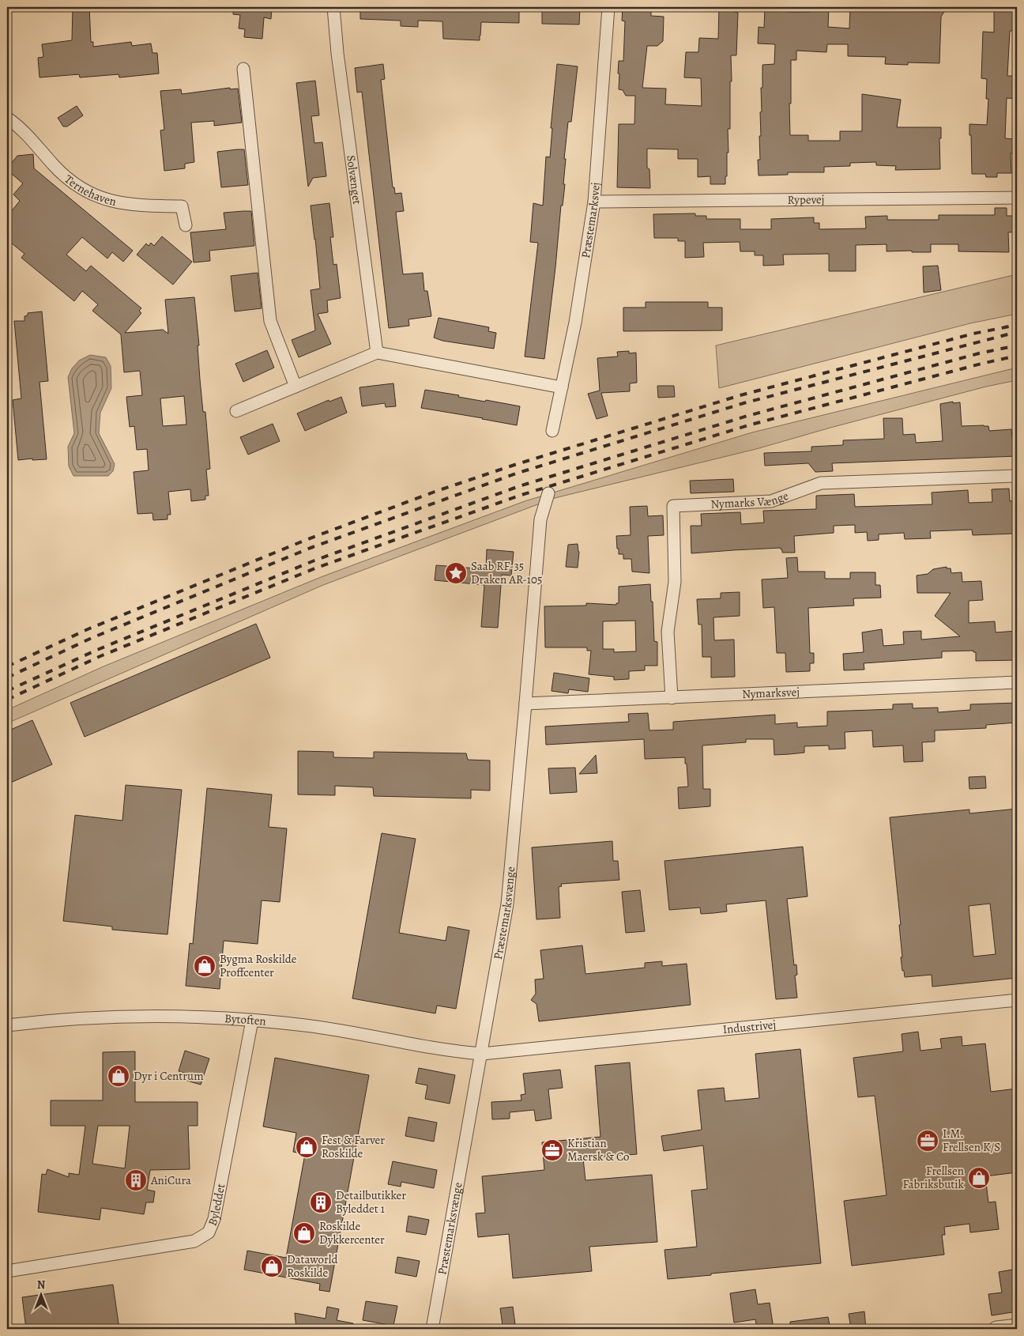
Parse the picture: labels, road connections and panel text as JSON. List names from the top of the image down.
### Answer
{
  "streets": {
    "street": [
      "Solvænget",
      "Ternehaven",
      "Rypevej",
      "Præstemarksvej",
      "Nymarks Vænge",
      "Nymarksvej",
      "Præstemarksvænge",
      "Bytoften",
      "Industrivej",
      "Byleddet"
    ]
  },
  "crossings": [
    ["Rypevej", "Præstemarksvej"],
    ["Nymarks Vænge", "Nymarksvej"],
    ["Nymarksvej", "Præstemarksvænge"],
    ["Præstemarksvænge", "Bytoften"],
    ["Præstemarksvænge", "Industrivej"],
    ["Bytoften", "Industrivej"],
    ["Bytoften", "Byleddet"]
  ],
  "places": {
    "place": ["Saab RF-35 Draken AR-105"],
    "shop": [
      "Bygma Roskilde Proffcenter",
      "Dyr i Centrum",
      "Fest & Farver Roskilde",
      "Frellsen Fabriksbutik",
      "Roskilde Dykkercenter",
      "Dataworld Roskilde"
    ],
    "office": ["I.M. Frellsen K/S", "Kristian Maersk & Co"],
    "building": ["AniCura", "Detailbutikker Byleddet 1"]
  },
  "north": "top"
}
